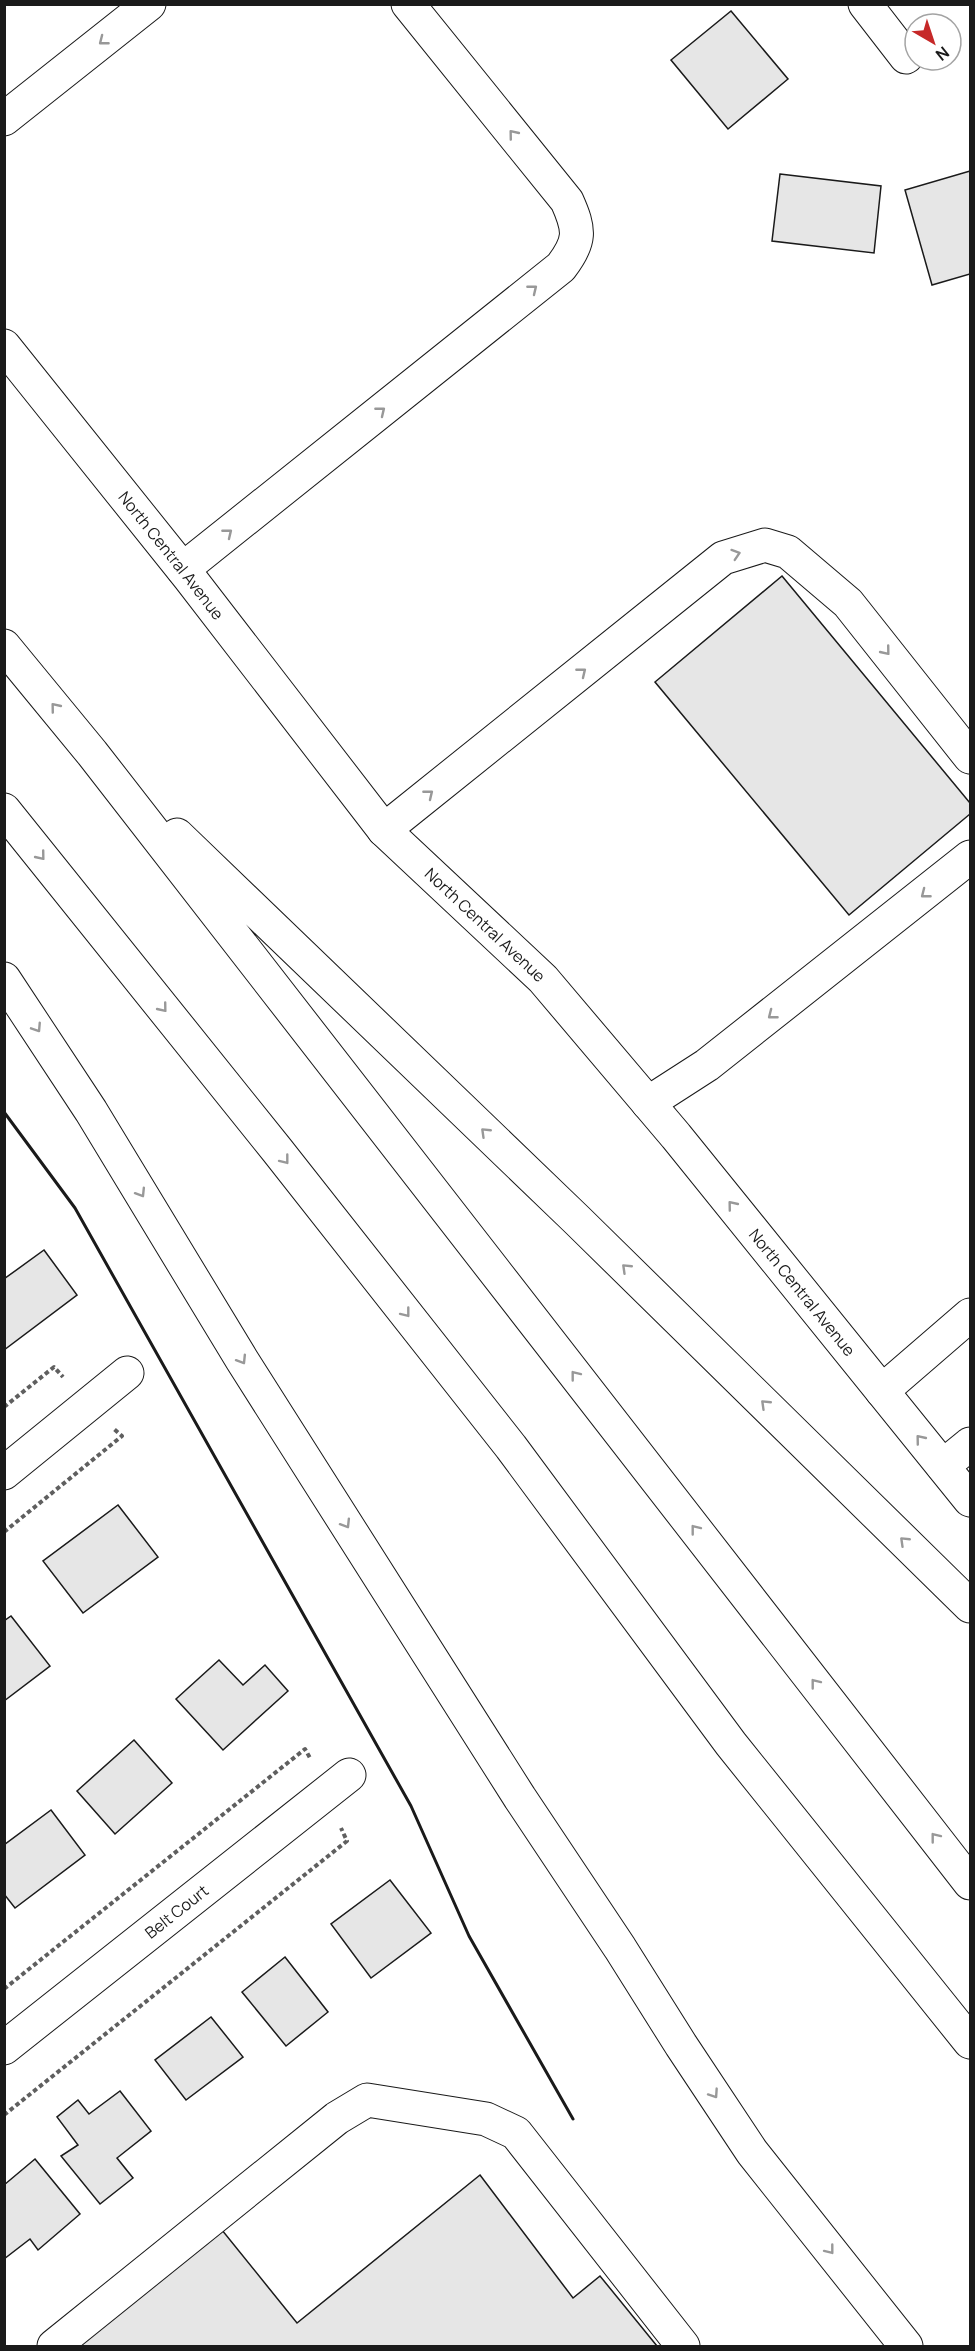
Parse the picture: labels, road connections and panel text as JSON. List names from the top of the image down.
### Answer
{
  "streets": {
    "main road": ["North Central Avenue", "Belt Court"]
  },
  "north": "bottom right"
}
